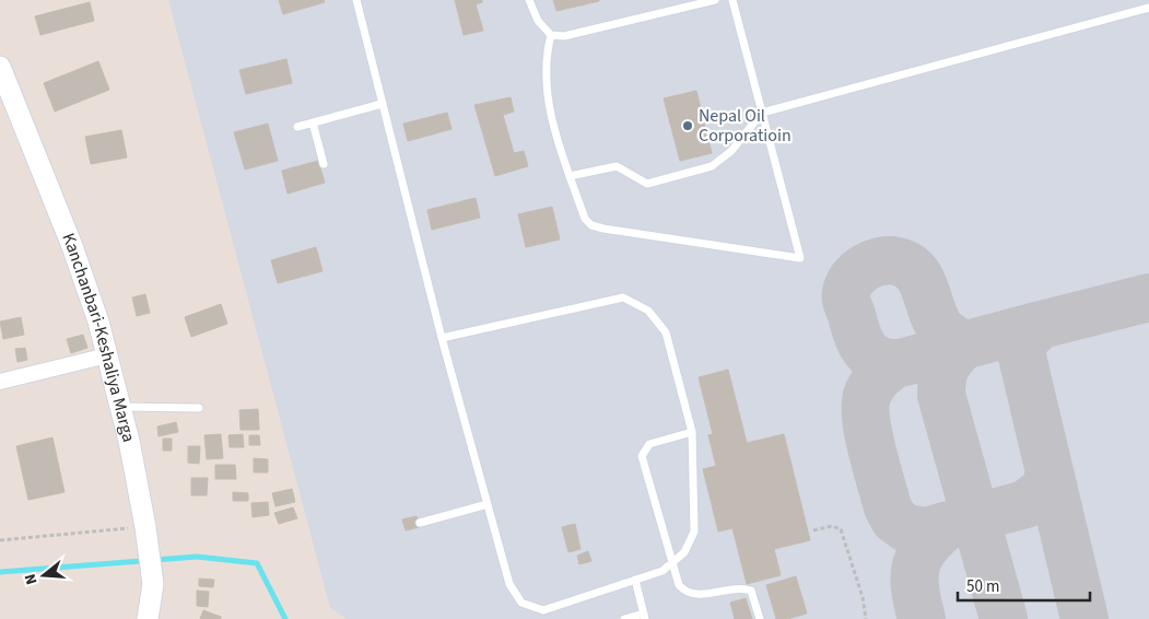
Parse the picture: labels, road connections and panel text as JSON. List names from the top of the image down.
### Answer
{
  "streets": {
    "street": ["Kanchanbari-Keshaliya Marga"]
  },
  "places": ["Nepal Oil Corporatioin"],
  "scale_bar": "50 m",
  "north": "left"
}
